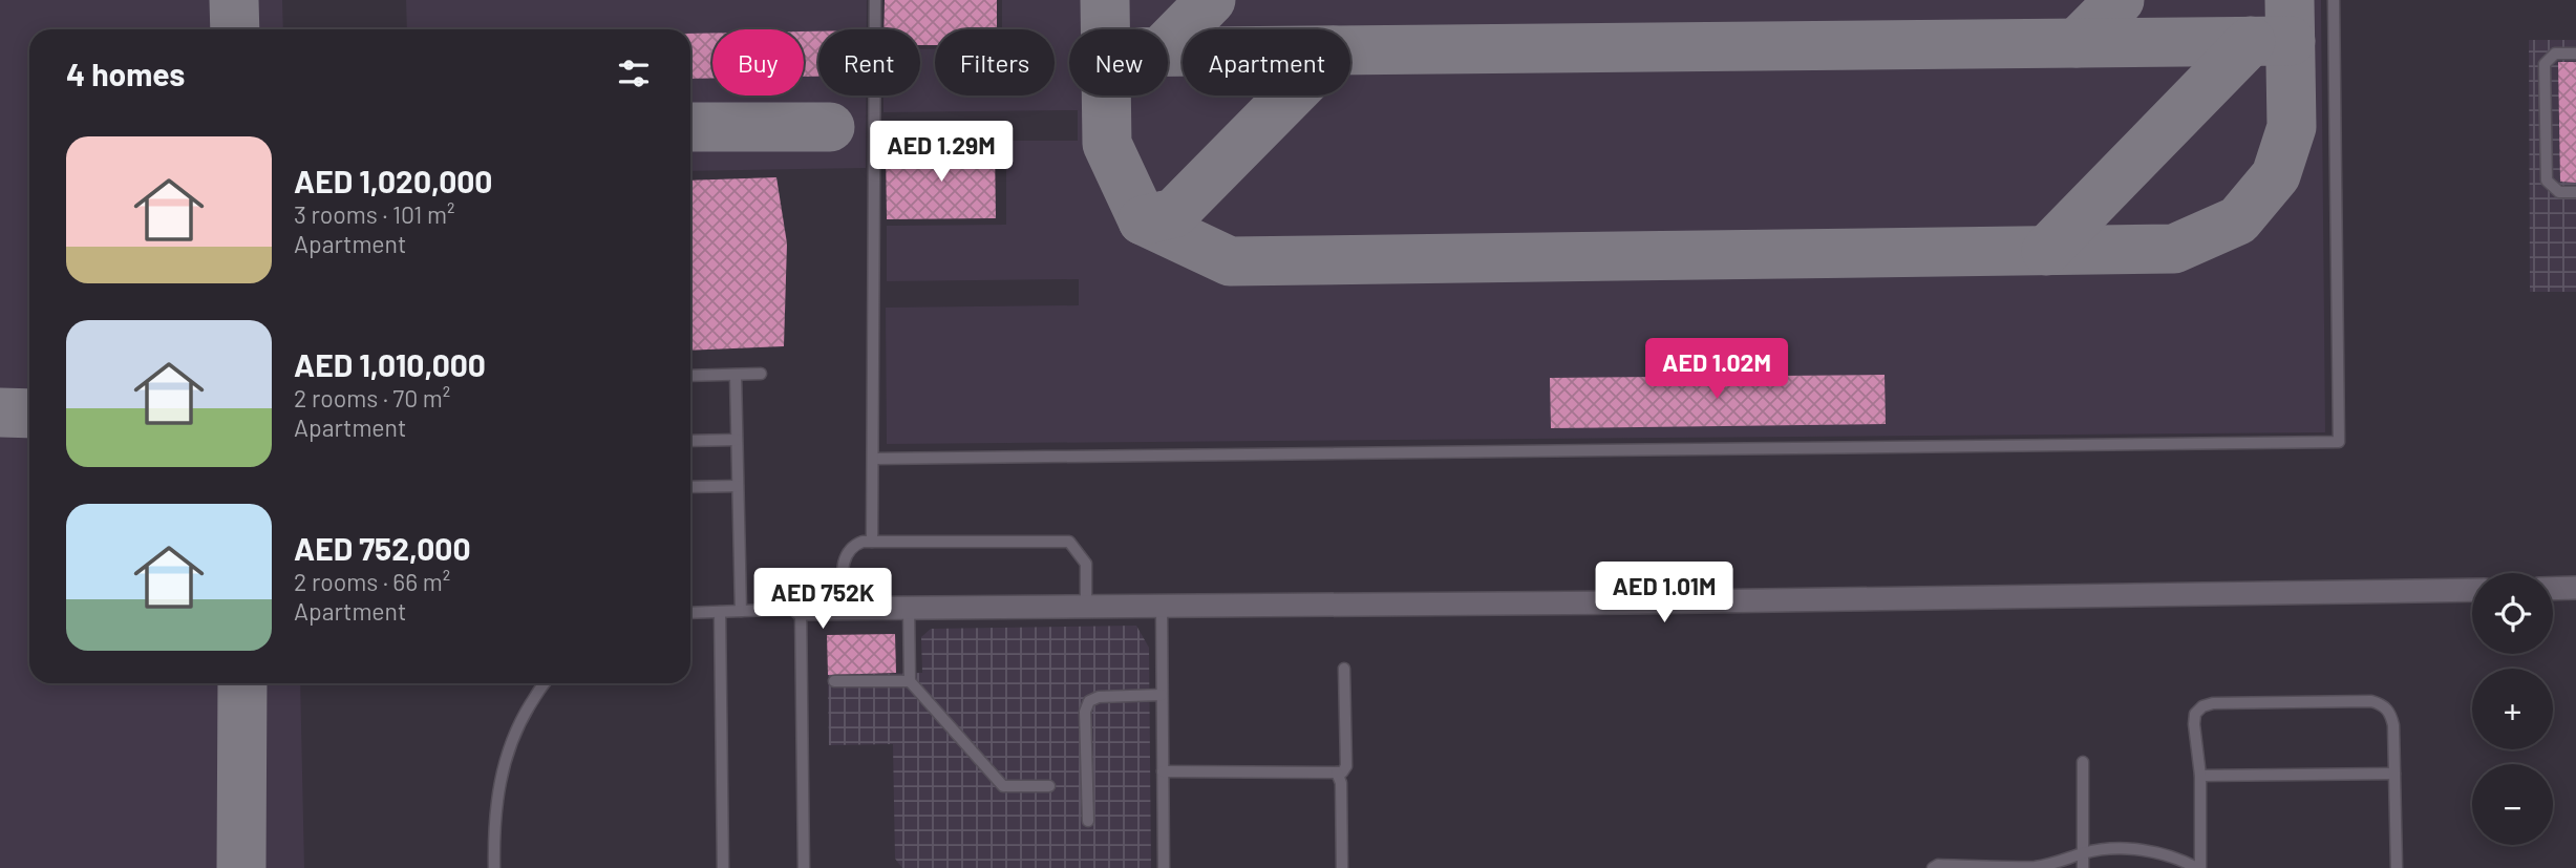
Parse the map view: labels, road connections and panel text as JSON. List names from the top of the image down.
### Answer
{
  "page": {
    "chip": [
      "Buy",
      "Rent",
      "Filters",
      "New",
      "Apartment"
    ],
    "heading": "4 homes",
    "list": [
      {
        "name": "AED 1,020,000",
        "note": "3 rooms · 101 m² · Apartment"
      },
      {
        "name": "AED 1,010,000",
        "note": "2 rooms · 70 m² · Apartment"
      },
      {
        "name": "AED 752,000",
        "note": "2 rooms · 66 m² · Apartment"
      }
    ],
    "price": [
      "AED 1.29M",
      "AED 1.02M",
      "AED 1.01M",
      "AED 752K"
    ],
    "map_buttons": ["+", "−"]
  }
}
